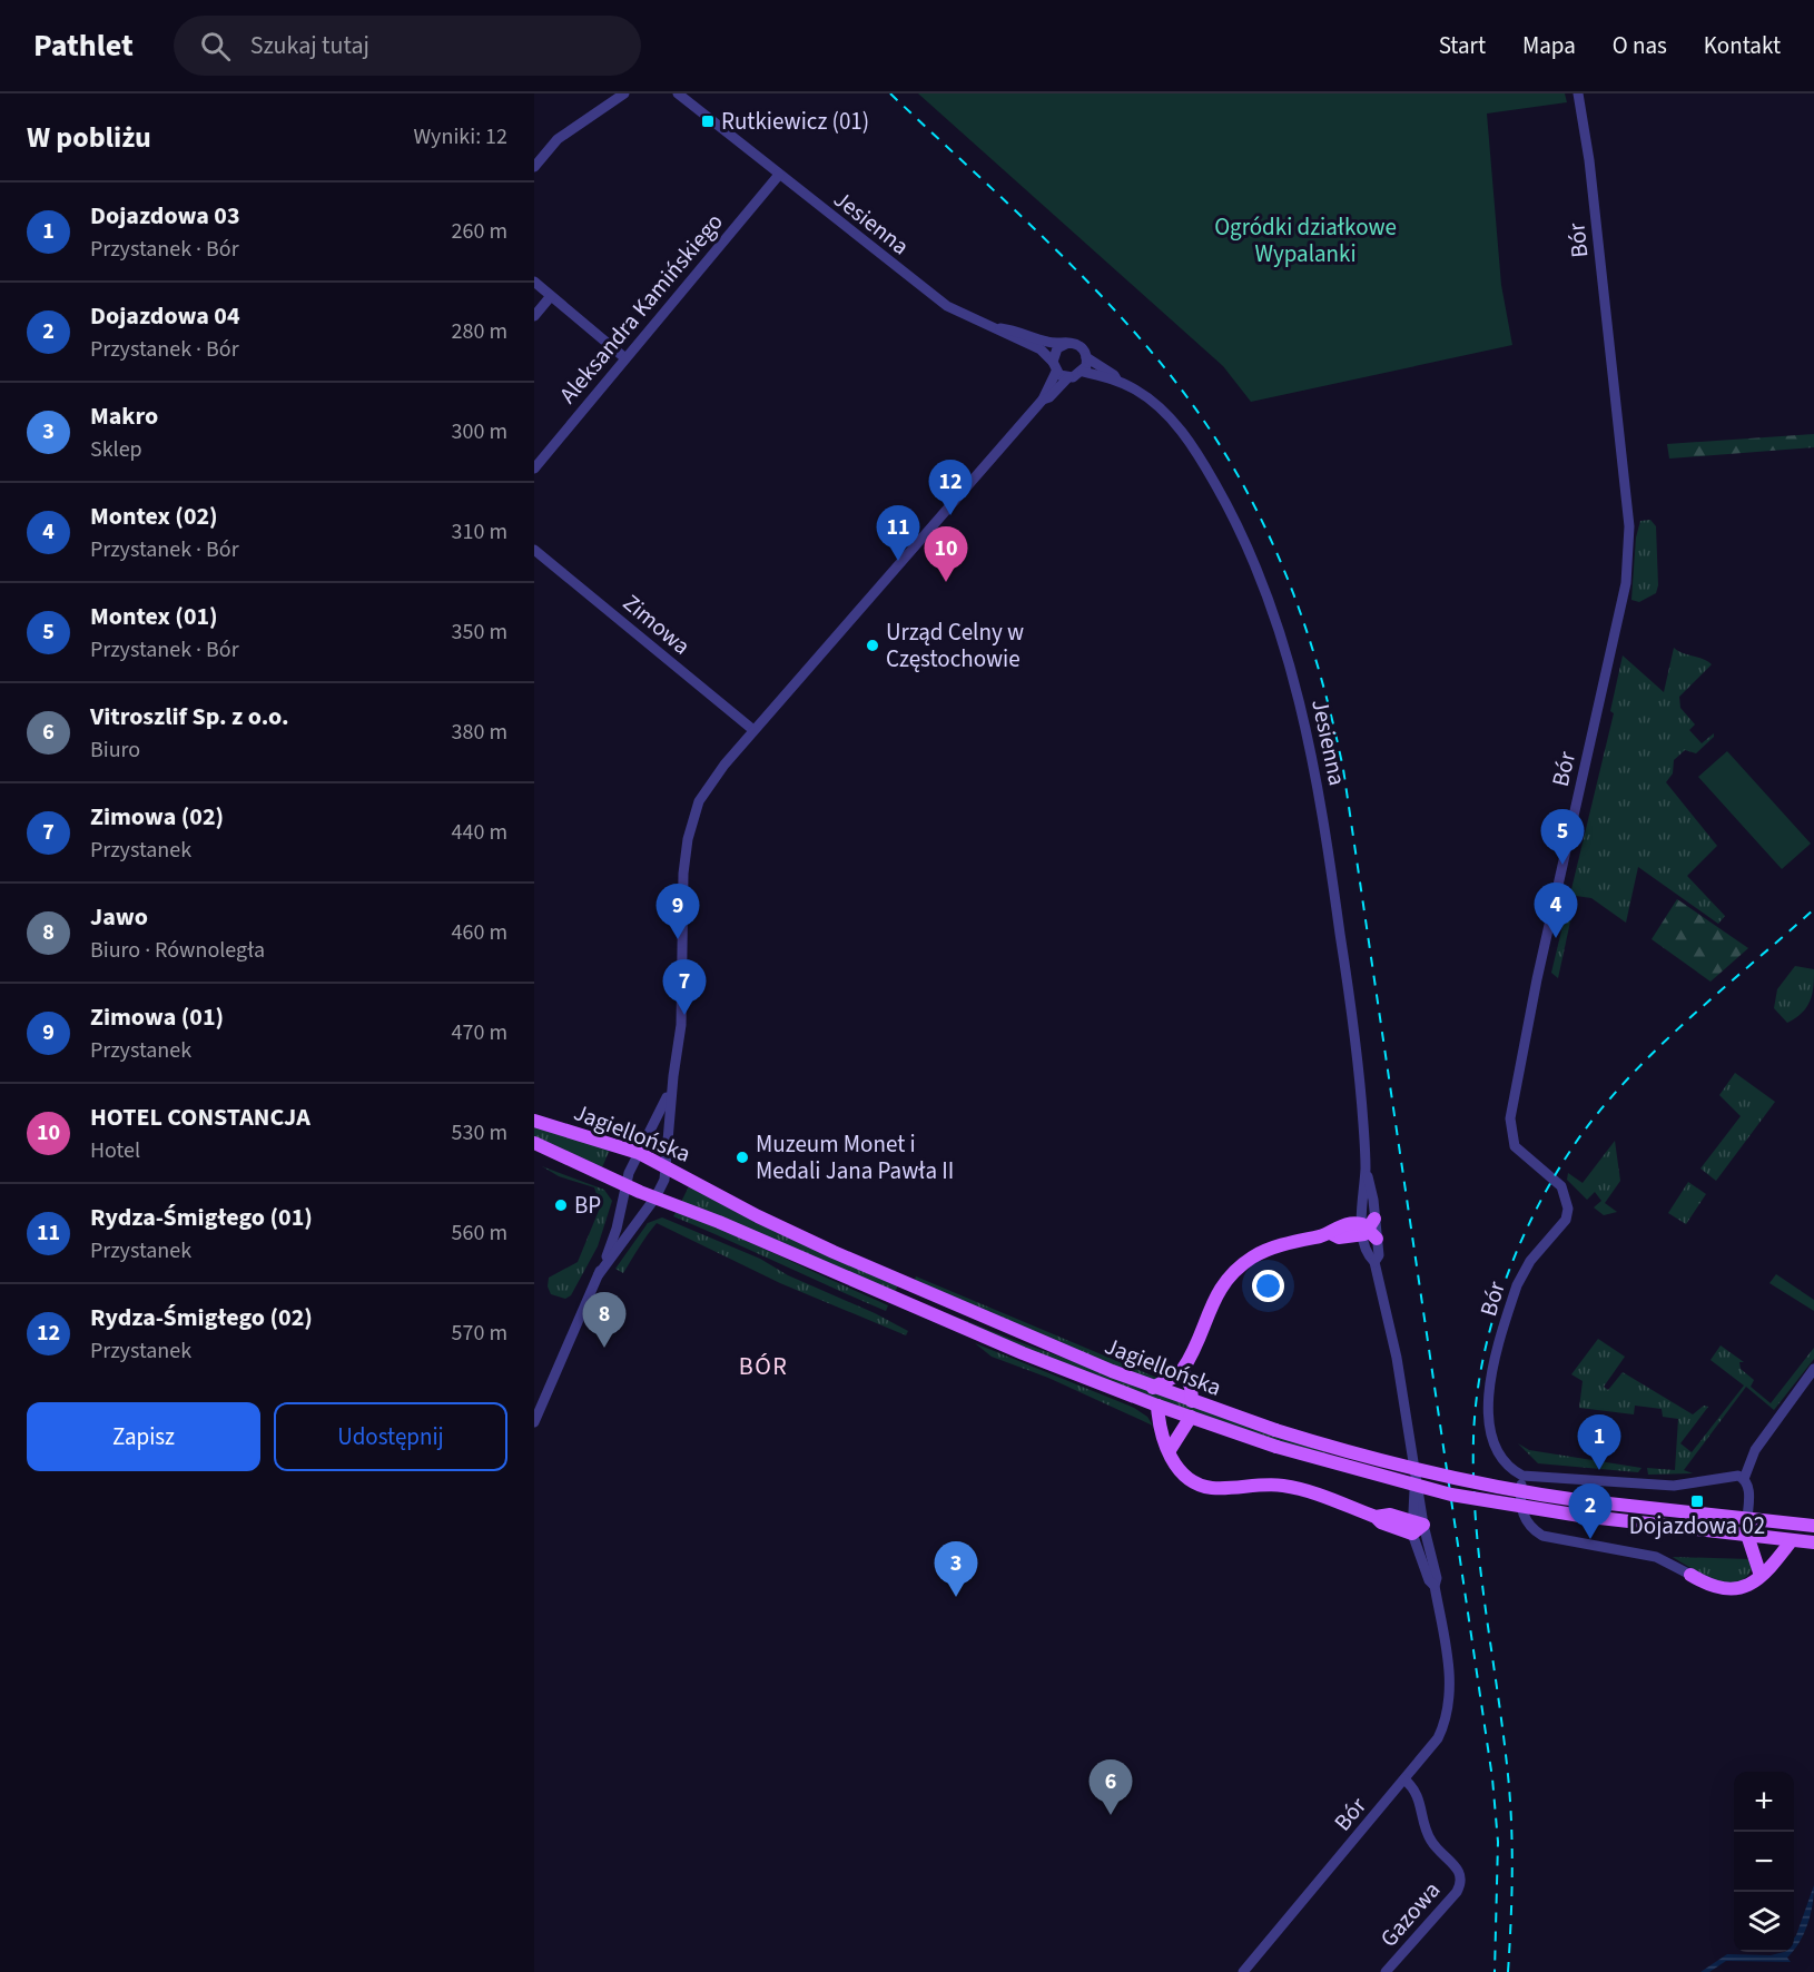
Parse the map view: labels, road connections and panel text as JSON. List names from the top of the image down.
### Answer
{
  "streets": {
    "main road": ["Jagiellońska"],
    "street": [
      "Jesienna",
      "Bór",
      "Aleksandra Kamińskiego",
      "Zimowa",
      "Gazowa"
    ]
  },
  "crossings": [
    ["Jesienna", "Bór"],
    ["Jesienna", "Aleksandra Kamińskiego"],
    ["Bór", "Gazowa"]
  ],
  "districts": ["BÓR"],
  "parks": ["Ogródki działkowe Wypalanki"],
  "places": {
    "transit": ["Rutkiewicz (01)", "Dojazdowa 02"],
    "other": ["Urząd Celny w Częstochowie", "Muzeum Monet i Medali Jana Pawła II", "BP"]
  },
  "page": {
    "header": "Pathlet",
    "search": "Szukaj tutaj",
    "nav": [
      "Start",
      "Mapa",
      "O nas",
      "Kontakt"
    ],
    "heading": ["W pobliżu", "Wyniki: 12"],
    "list": [
      {
        "mark": "1",
        "name": "Dojazdowa 03",
        "note": "Przystanek · Bór",
        "value": "260 m"
      },
      {
        "mark": "2",
        "name": "Dojazdowa 04",
        "note": "Przystanek · Bór",
        "value": "280 m"
      },
      {
        "mark": "3",
        "name": "Makro",
        "note": "Sklep",
        "value": "300 m"
      },
      {
        "mark": "4",
        "name": "Montex (02)",
        "note": "Przystanek · Bór",
        "value": "310 m"
      },
      {
        "mark": "5",
        "name": "Montex (01)",
        "note": "Przystanek · Bór",
        "value": "350 m"
      },
      {
        "mark": "6",
        "name": "Vitroszlif Sp. z o.o.",
        "note": "Biuro",
        "value": "380 m"
      },
      {
        "mark": "7",
        "name": "Zimowa (02)",
        "note": "Przystanek",
        "value": "440 m"
      },
      {
        "mark": "8",
        "name": "Jawo",
        "note": "Biuro · Równoległa",
        "value": "460 m"
      },
      {
        "mark": "9",
        "name": "Zimowa (01)",
        "note": "Przystanek",
        "value": "470 m"
      },
      {
        "mark": "10",
        "name": "HOTEL CONSTANCJA",
        "note": "Hotel",
        "value": "530 m"
      },
      {
        "mark": "11",
        "name": "Rydza-Śmigłego (01)",
        "note": "Przystanek",
        "value": "560 m"
      },
      {
        "mark": "12",
        "name": "Rydza-Śmigłego (02)",
        "note": "Przystanek",
        "value": "570 m"
      }
    ],
    "pins": [
      "12",
      "11",
      "10",
      "5",
      "4",
      "9",
      "7",
      "8",
      "1",
      "2",
      "3",
      "6"
    ],
    "buttons": ["Zapisz", "Udostępnij"],
    "map_buttons": ["+", "−"]
  }
}
